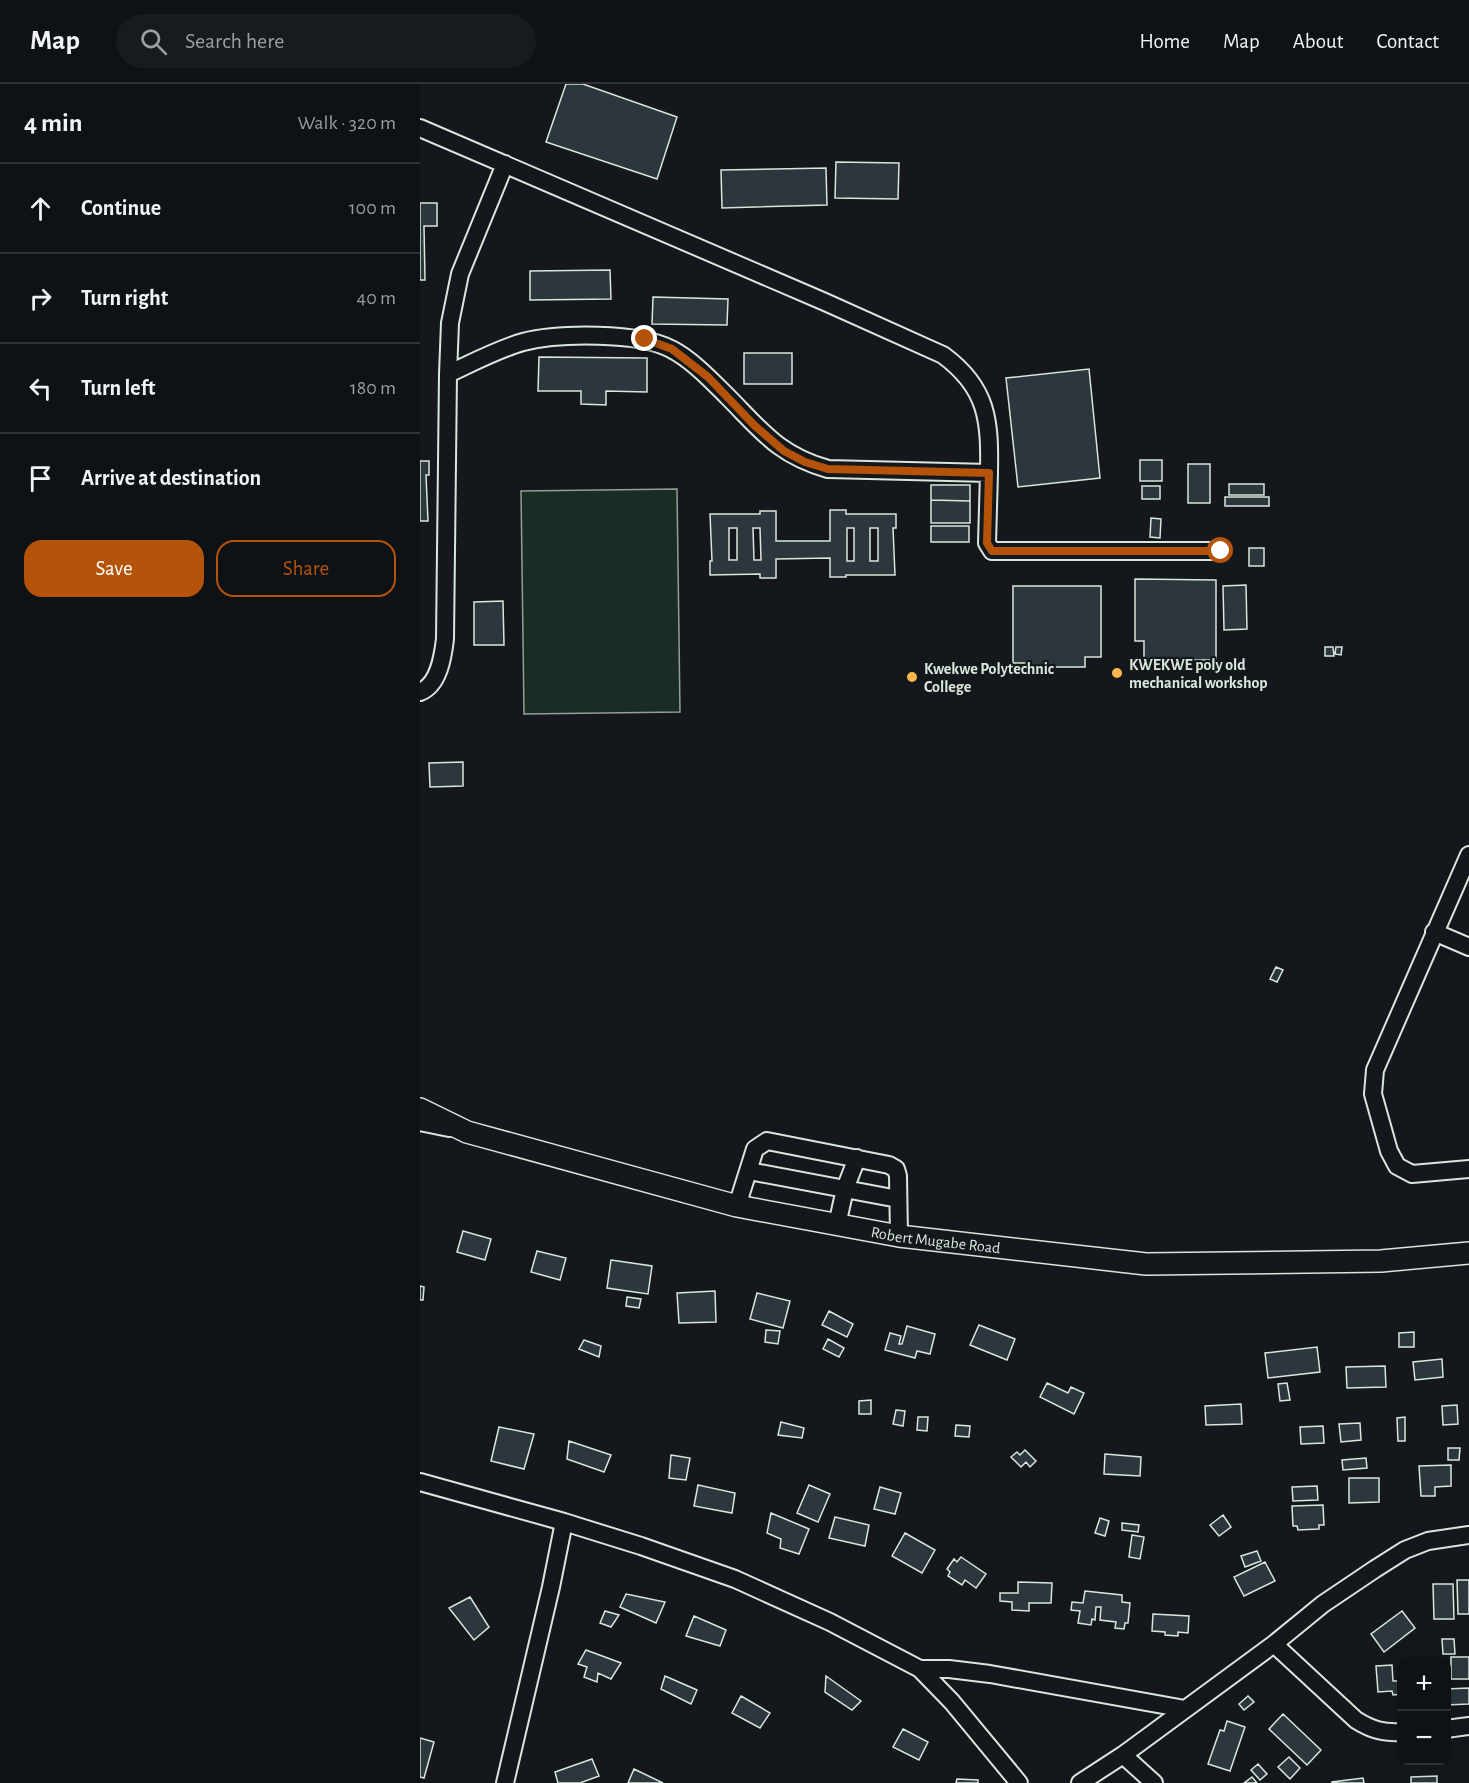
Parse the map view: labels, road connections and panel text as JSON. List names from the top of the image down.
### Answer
{
  "streets": {
    "main road": ["Robert Mugabe Road"]
  },
  "places": ["KWEKWE poly old mechanical workshop", "Kwekwe Polytechnic College"],
  "page": {
    "header": "Map",
    "search": "Search here",
    "nav": [
      "Home",
      "Map",
      "About",
      "Contact"
    ],
    "heading": ["4 min", "Walk · 320 m"],
    "list": [
      ["Continue", "100 m"],
      ["Turn right", "40 m"],
      ["Turn left", "180 m"],
      "Arrive at destination"
    ],
    "buttons": ["Save", "Share"],
    "map_buttons": ["+", "−"]
  }
}
